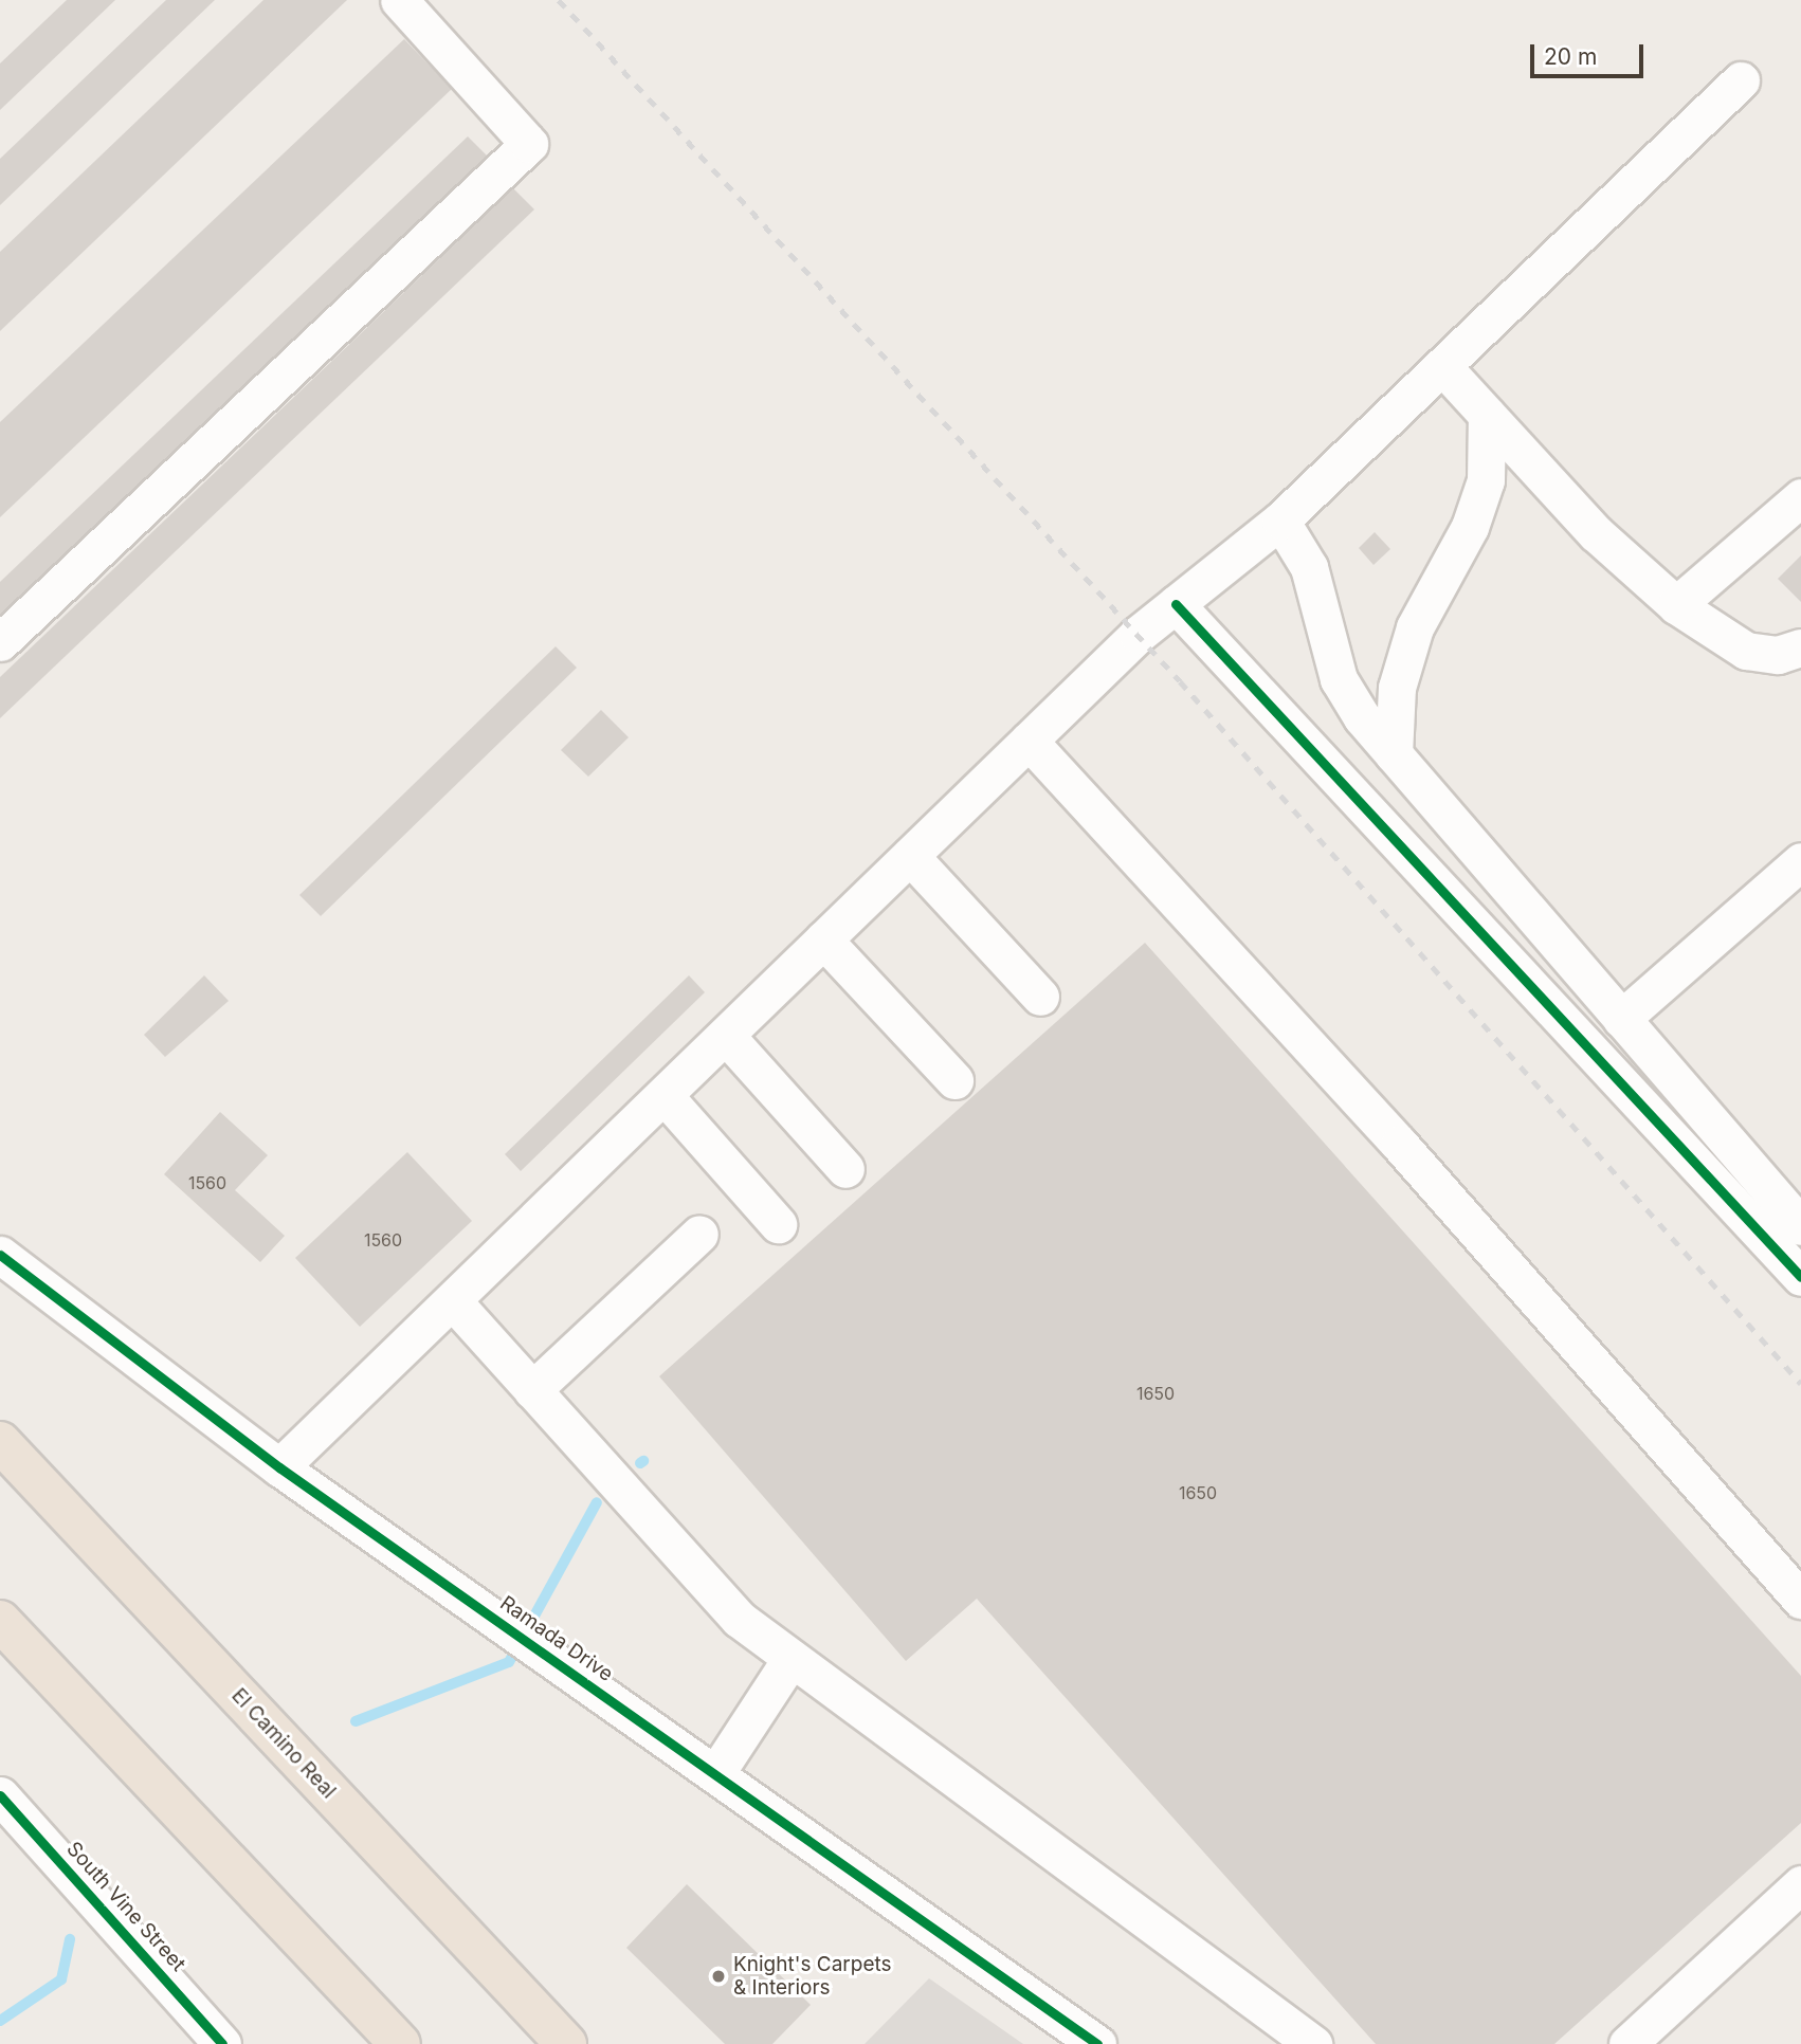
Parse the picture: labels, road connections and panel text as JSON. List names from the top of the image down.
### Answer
{
  "streets": {
    "highway": ["El Camino Real"],
    "street": ["Ramada Drive", "South Vine Street"]
  },
  "places": ["Knight's Carpets & Interiors"],
  "house_numbers": [
    "1560",
    "1560",
    "1650",
    "1650"
  ],
  "scale_bar": "20 m"
}
